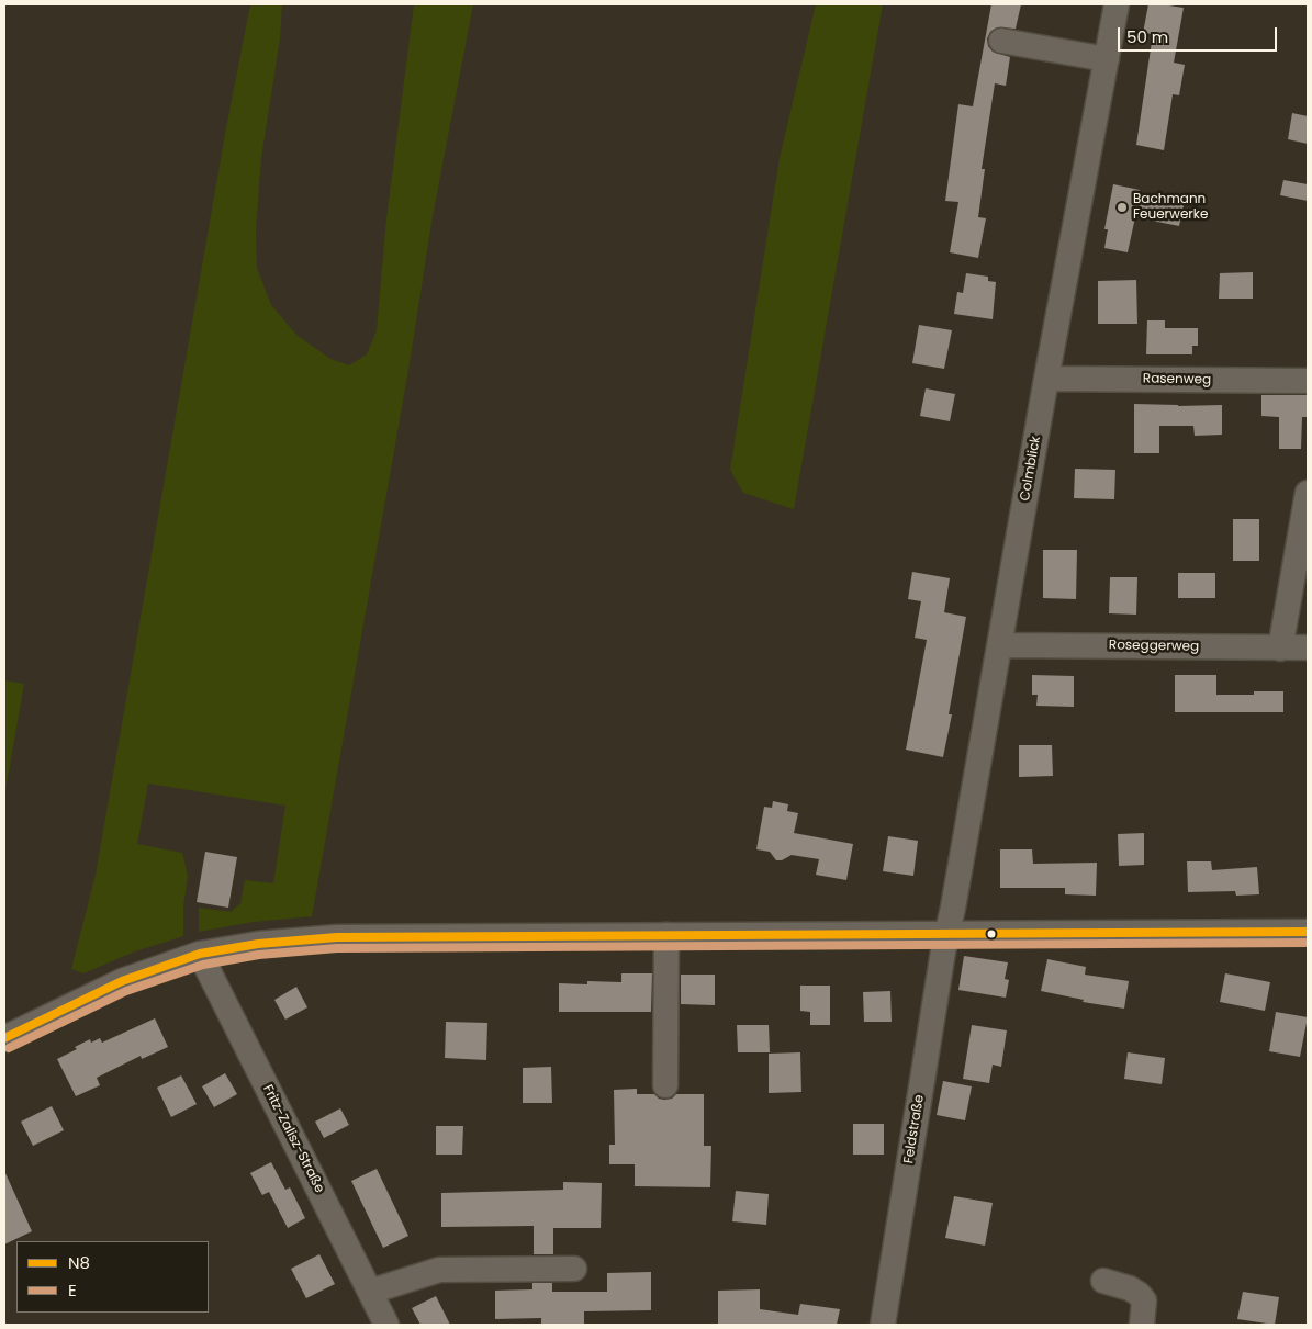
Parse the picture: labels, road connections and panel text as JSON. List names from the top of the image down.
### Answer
{
  "streets": {
    "street": [
      "Rasenweg",
      "Colmblick",
      "Roseggerweg",
      "Feldstraße",
      "Fritz-Zalisz-Straße"
    ]
  },
  "crossings": [
    ["Rasenweg", "Colmblick"],
    ["Colmblick", "Roseggerweg"],
    ["Colmblick", "Feldstraße"]
  ],
  "places": ["Bachmann Feuerwerke"],
  "lines": ["transit line N8", "transit line E"],
  "legend": ["N8", "E"],
  "scale_bar": "50 m"
}
